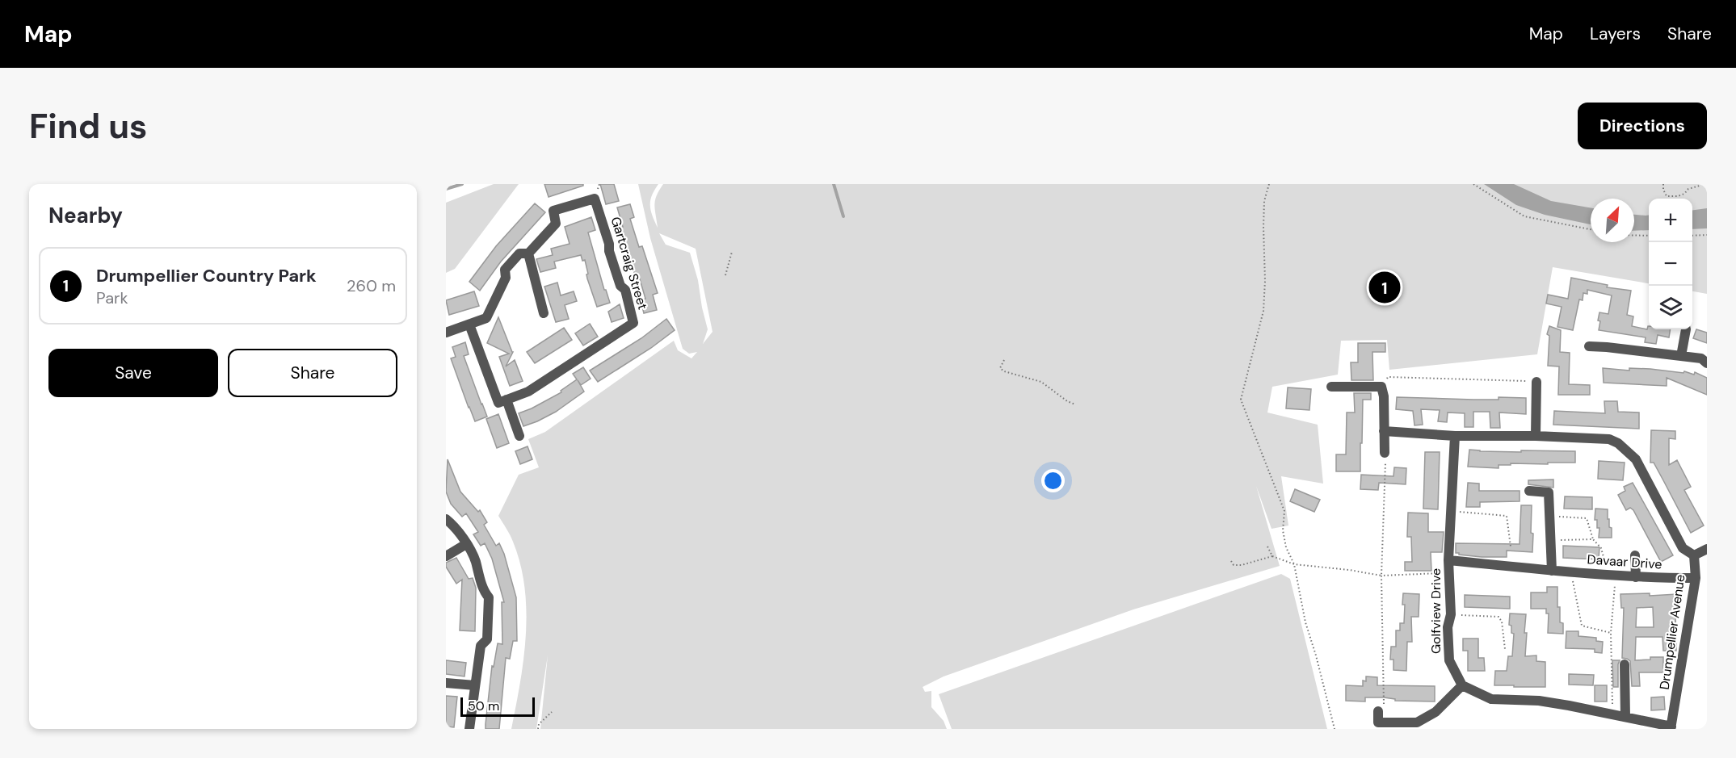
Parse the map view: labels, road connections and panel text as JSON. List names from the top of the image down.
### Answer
{
  "streets": {
    "street": [
      "Gartcraig Street",
      "Davaar Drive",
      "Golfview Drive",
      "Drumpellier Avenue"
    ]
  },
  "crossings": [
    ["Davaar Drive", "Golfview Drive"],
    ["Davaar Drive", "Drumpellier Avenue"]
  ],
  "scale_bar": "50 m",
  "north": "top right",
  "page": {
    "header": "Map",
    "nav": ["Map", "Layers", "Share"],
    "buttons": [
      "Directions",
      ["Save", "Share"]
    ],
    "title": "Find us",
    "heading": "Nearby",
    "map_buttons": ["+", "−"],
    "list": [
      {
        "mark": "1",
        "name": "Drumpellier Country Park",
        "note": "Park",
        "value": "260 m"
      }
    ],
    "pins": "1",
    "scale": "50 m"
  }
}
